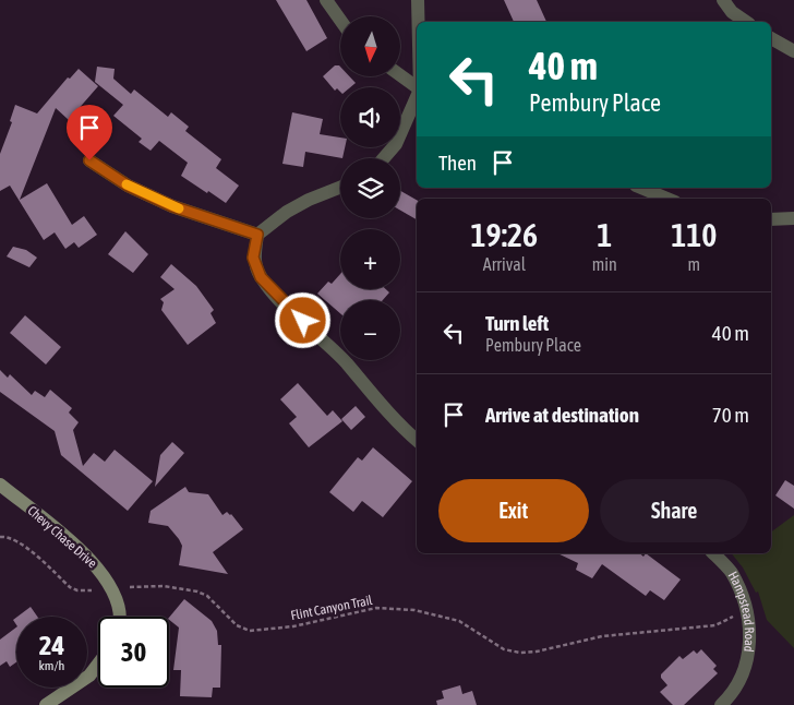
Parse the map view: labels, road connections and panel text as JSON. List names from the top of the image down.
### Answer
{
  "streets": {
    "main road": ["Chevy Chase Drive"],
    "street": ["Hampstead Road"],
    "path": ["Flint Canyon Trail"]
  },
  "north": "bottom",
  "page": {
    "map_buttons": ["+", "−"],
    "turn": ["40 m", "Pembury Place"],
    "then": "Then",
    "eta": [
      "19:26",
      "Arrival",
      "1",
      "min",
      "110",
      "m"
    ],
    "list": [
      {
        "name": "Turn left",
        "note": "Pembury Place",
        "value": "40 m"
      },
      {
        "name": "Arrive at destination",
        "value": "70 m"
      }
    ],
    "buttons": ["Exit", "Share"],
    "speed": "24 km/h",
    "limit": "30"
  }
}
